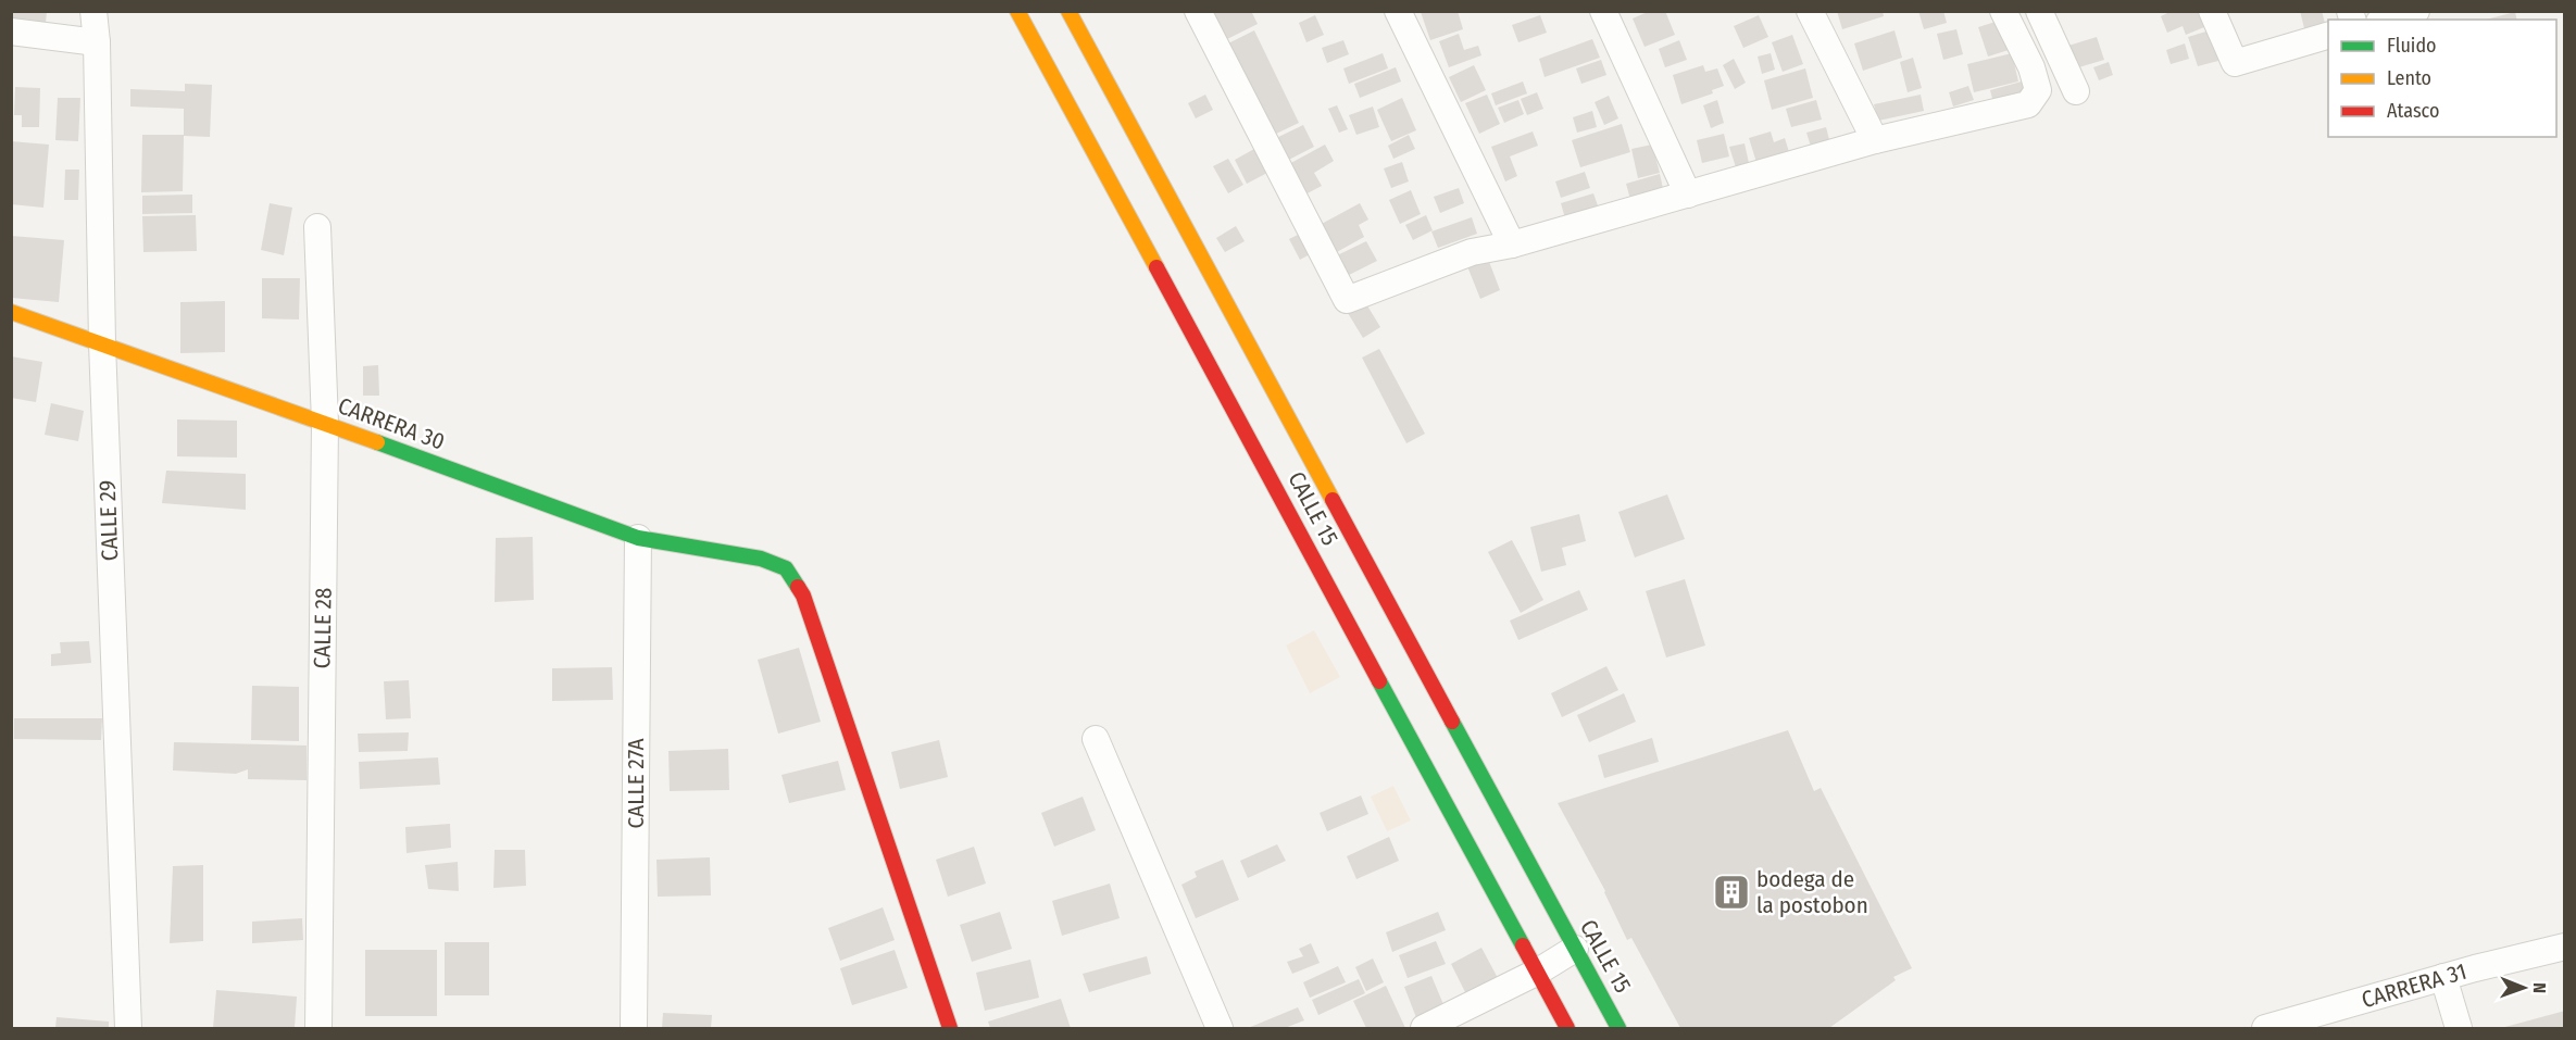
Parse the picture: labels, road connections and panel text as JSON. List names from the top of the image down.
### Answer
{
  "streets": {
    "main road": ["CARRERA 30", "CALLE 15"],
    "street": [
      "CALLE 29",
      "CALLE 28",
      "CALLE 27A",
      "CARRERA 31"
    ]
  },
  "crossings": [
    ["CARRERA 30", "CALLE 29"],
    ["CARRERA 30", "CALLE 28"],
    ["CARRERA 30", "CALLE 27A"]
  ],
  "places": {
    "building": ["bodega de la postobon"]
  },
  "legend": ["Fluido", "Lento", "Atasco"],
  "north": "right"
}
